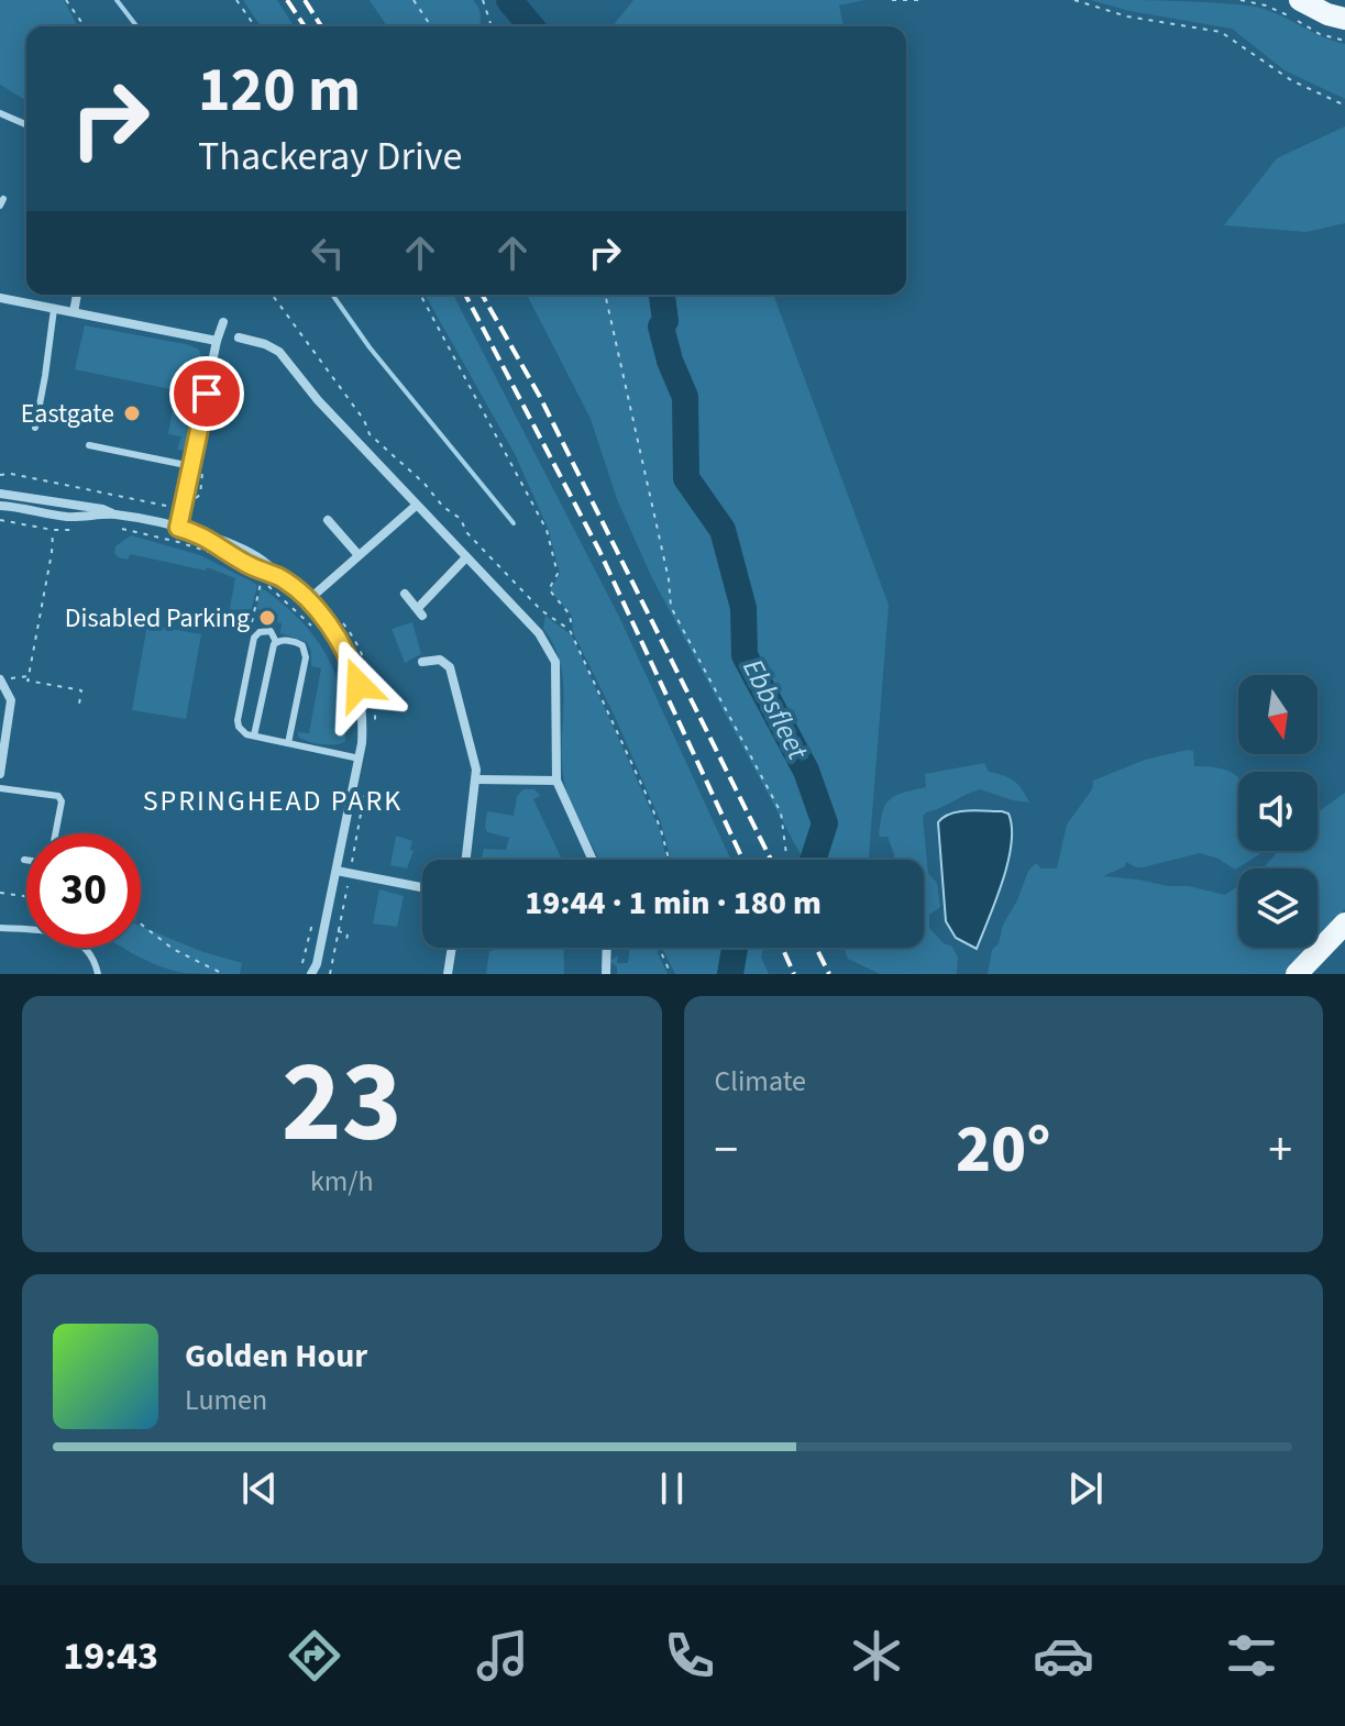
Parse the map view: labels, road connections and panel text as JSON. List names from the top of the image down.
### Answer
{
  "districts": ["SPRINGHEAD PARK"],
  "water": ["Ebbsfleet"],
  "places": ["Eastgate", "Disabled Parking"],
  "north": "bottom",
  "page": {
    "turn": ["120 m", "Thackeray Drive"],
    "limit": "30",
    "trip": "19:44 · 1 min · 180 m",
    "tile": [
      ["23", "km/h"],
      "Climate"
    ],
    "heat": ["−", "20°", "+"],
    "song": ["Golden Hour", "Lumen"],
    "tabs": "19:43"
  }
}
